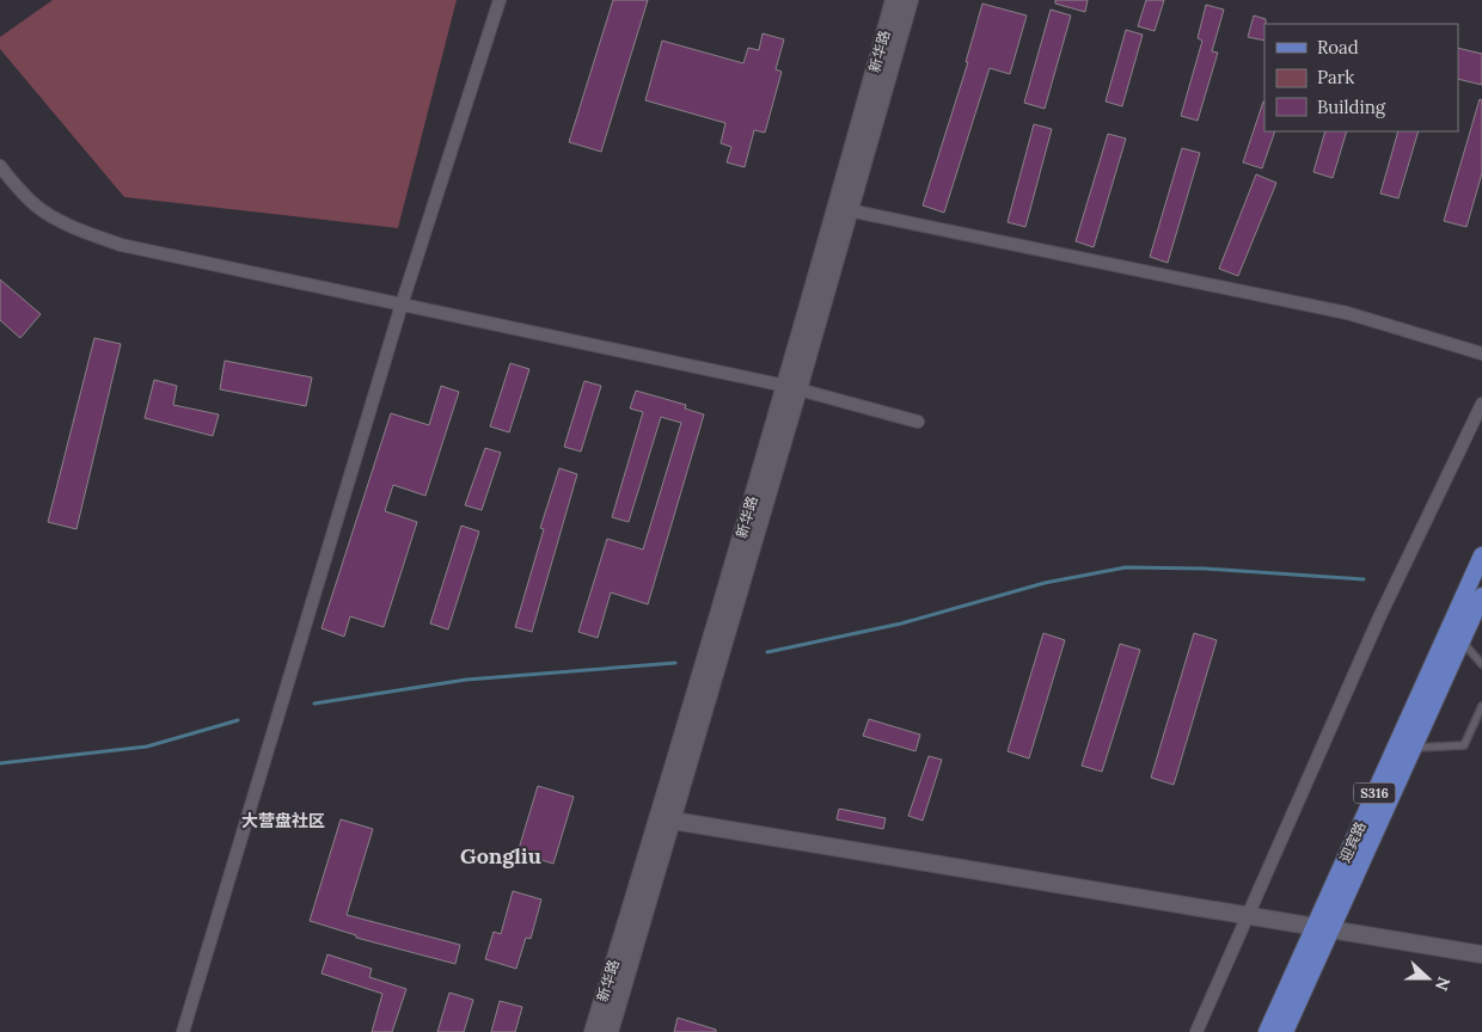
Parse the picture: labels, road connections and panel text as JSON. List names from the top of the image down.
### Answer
{
  "streets": {
    "main road": ["新华路", "S316", "迎宾路"]
  },
  "districts": ["大营盘社区", "Gongliu"],
  "legend": ["Road", "Park", "Building"],
  "north": "right"
}
